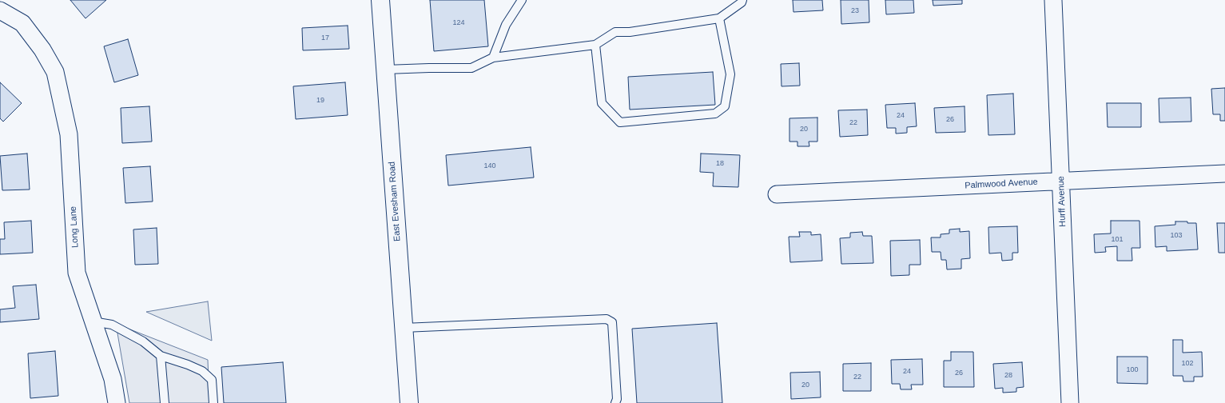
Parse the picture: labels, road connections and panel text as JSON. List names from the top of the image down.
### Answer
{
  "streets": {
    "main road": ["East Evesham Road"],
    "street": ["Palmwood Avenue", "Hurff Avenue", "Long Lane"]
  },
  "crossings": [
    ["Palmwood Avenue", "Hurff Avenue"]
  ],
  "house_numbers": [
    "23",
    "124",
    "17",
    "19",
    "24",
    "26",
    "22",
    "20",
    "18",
    "140",
    "103",
    "101",
    "102",
    "100",
    "24",
    "26",
    "28",
    "22",
    "20"
  ]
}
